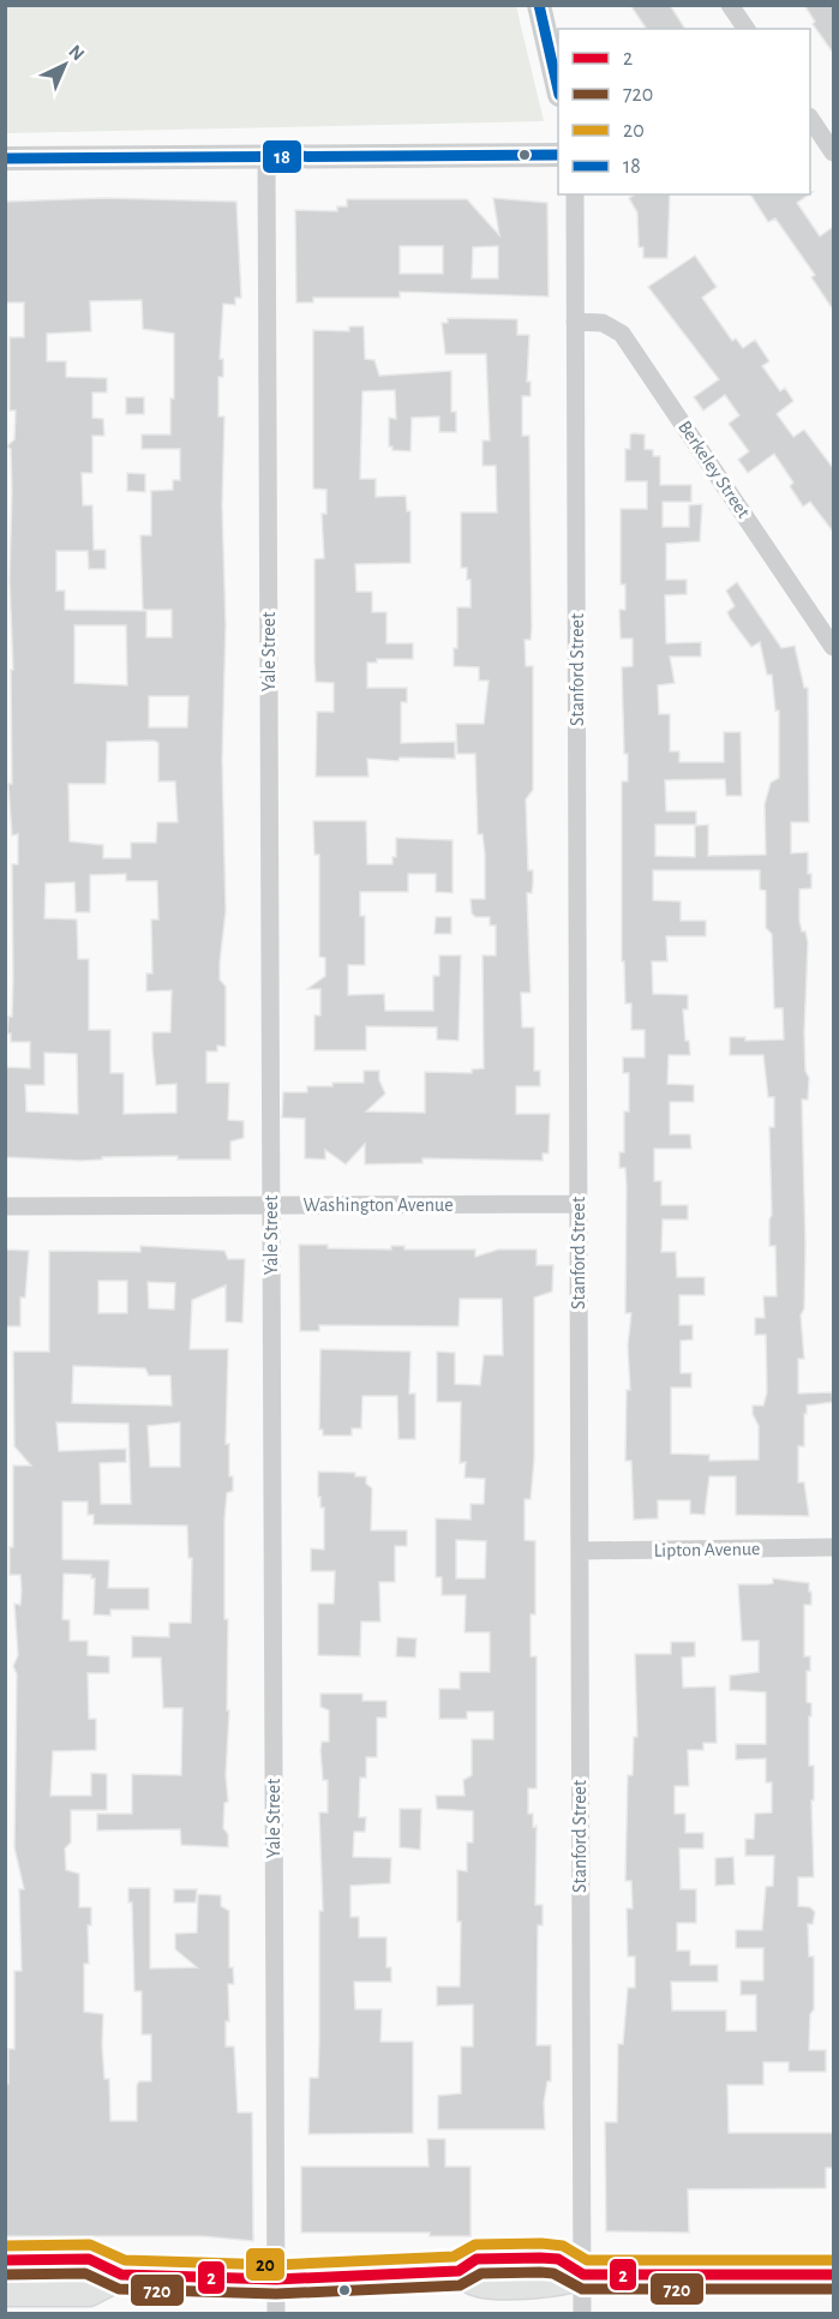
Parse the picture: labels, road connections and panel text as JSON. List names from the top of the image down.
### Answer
{
  "streets": {
    "street": [
      "Berkeley Street",
      "Yale Street",
      "Stanford Street",
      "Washington Avenue",
      "Lipton Avenue"
    ]
  },
  "crossings": [
    ["Berkeley Street", "Stanford Street"],
    ["Yale Street", "Washington Avenue"],
    ["Stanford Street", "Washington Avenue"],
    ["Stanford Street", "Lipton Avenue"]
  ],
  "lines": [
    "transit line 18",
    "transit line 20",
    "transit line 2",
    "transit line 720"
  ],
  "legend": [
    "2",
    "720",
    "20",
    "18"
  ],
  "north": "top right"
}
